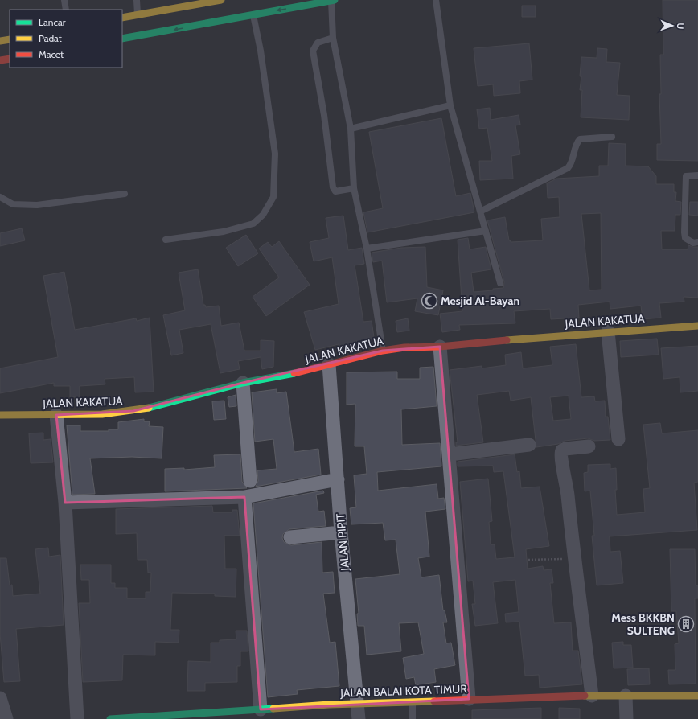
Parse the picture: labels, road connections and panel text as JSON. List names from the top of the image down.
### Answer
{
  "streets": {
    "street": ["JALAN KAKATUA", "JALAN PIPIT", "JALAN BALAI KOTA TIMUR"]
  },
  "crossings": [
    ["JALAN KAKATUA", "JALAN PIPIT"],
    ["JALAN PIPIT", "JALAN BALAI KOTA TIMUR"]
  ],
  "places": {
    "mosque": ["Mesjid Al-Bayan"],
    "building": ["Mess BKKBN SULTENG"]
  },
  "legend": ["Lancar", "Padat", "Macet"],
  "north": "right"
}
